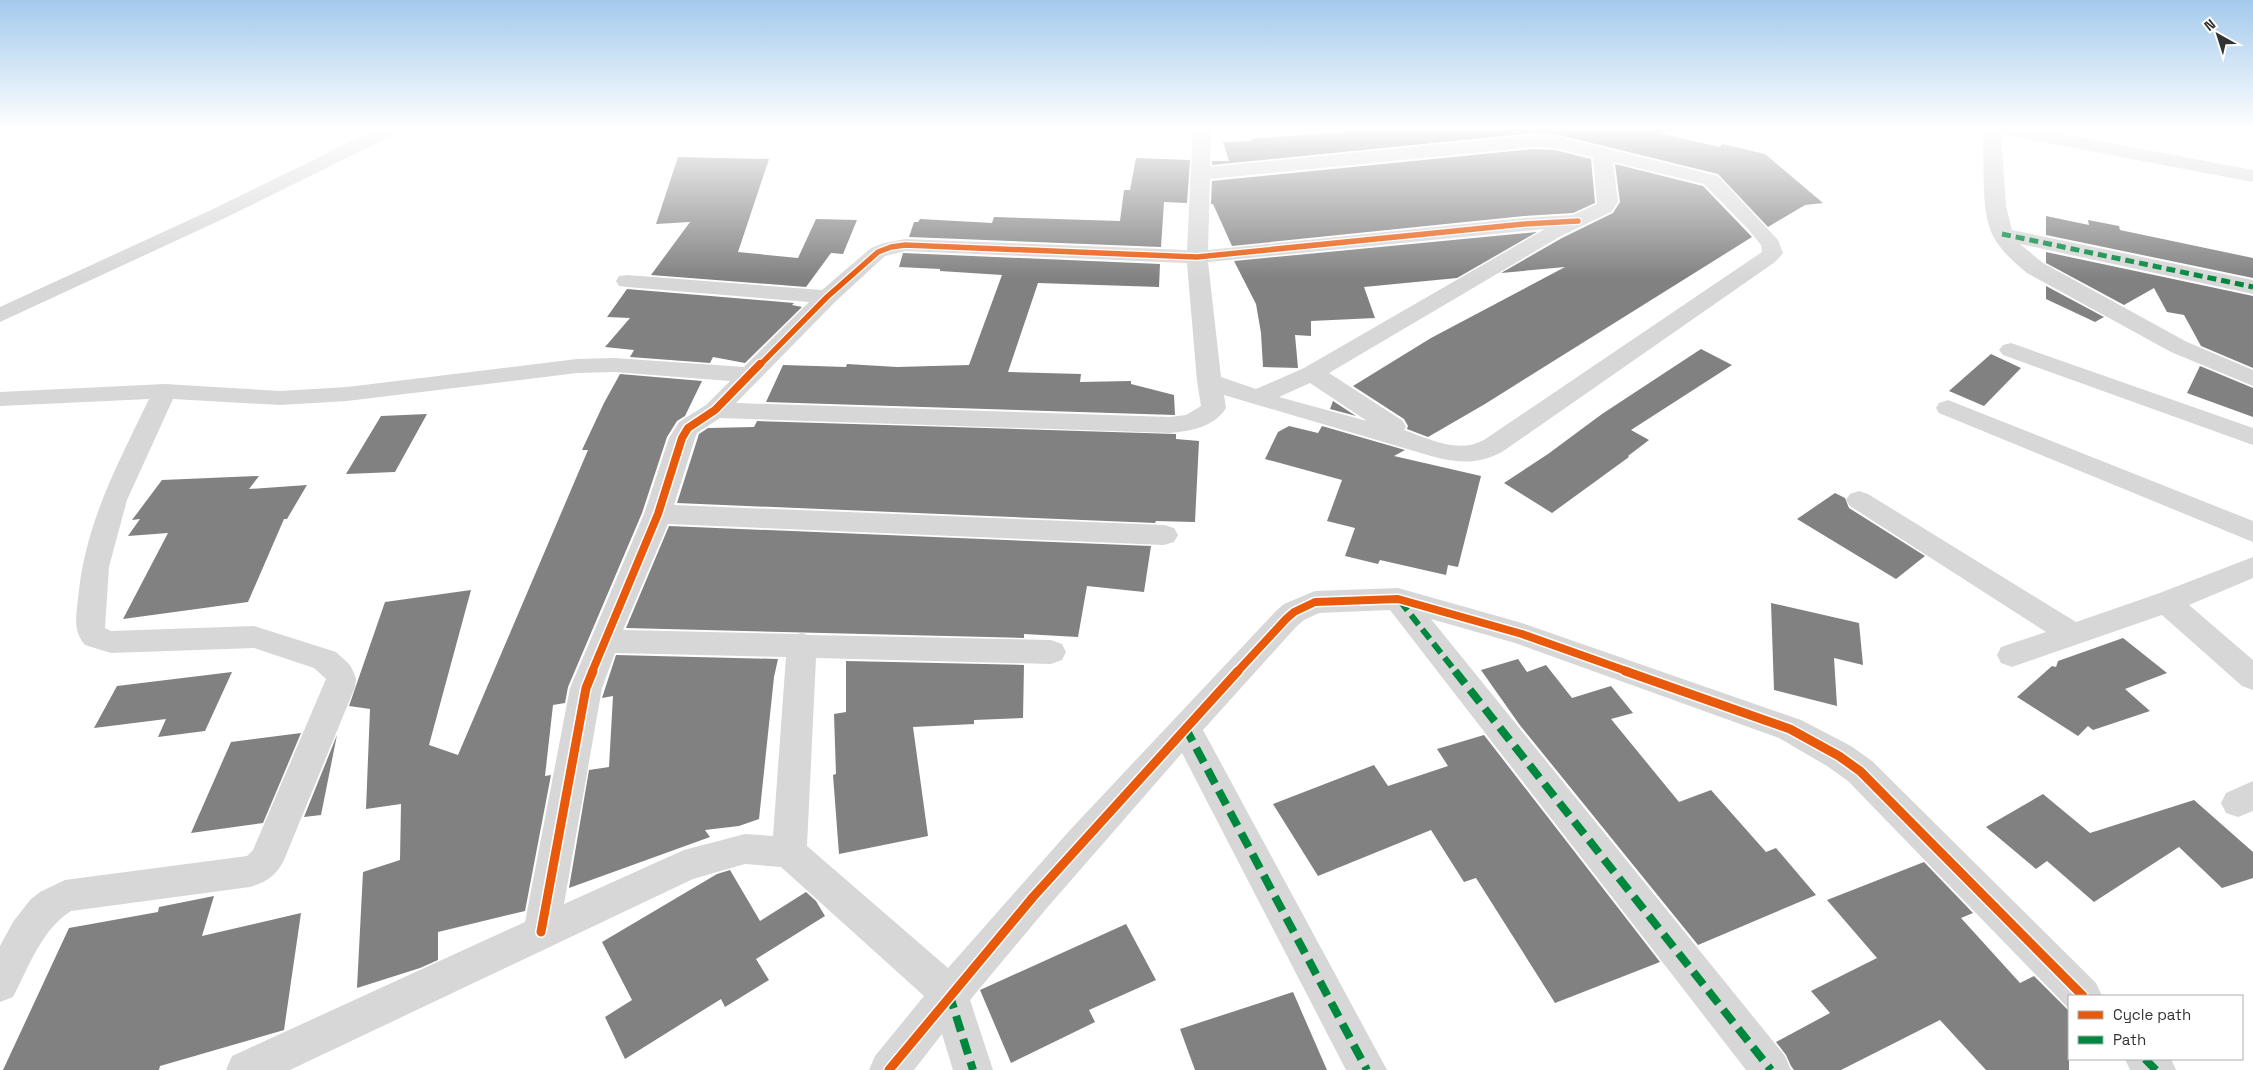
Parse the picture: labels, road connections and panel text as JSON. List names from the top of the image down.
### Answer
{
  "legend": ["Cycle path", "Path"],
  "north": "top left"
}
